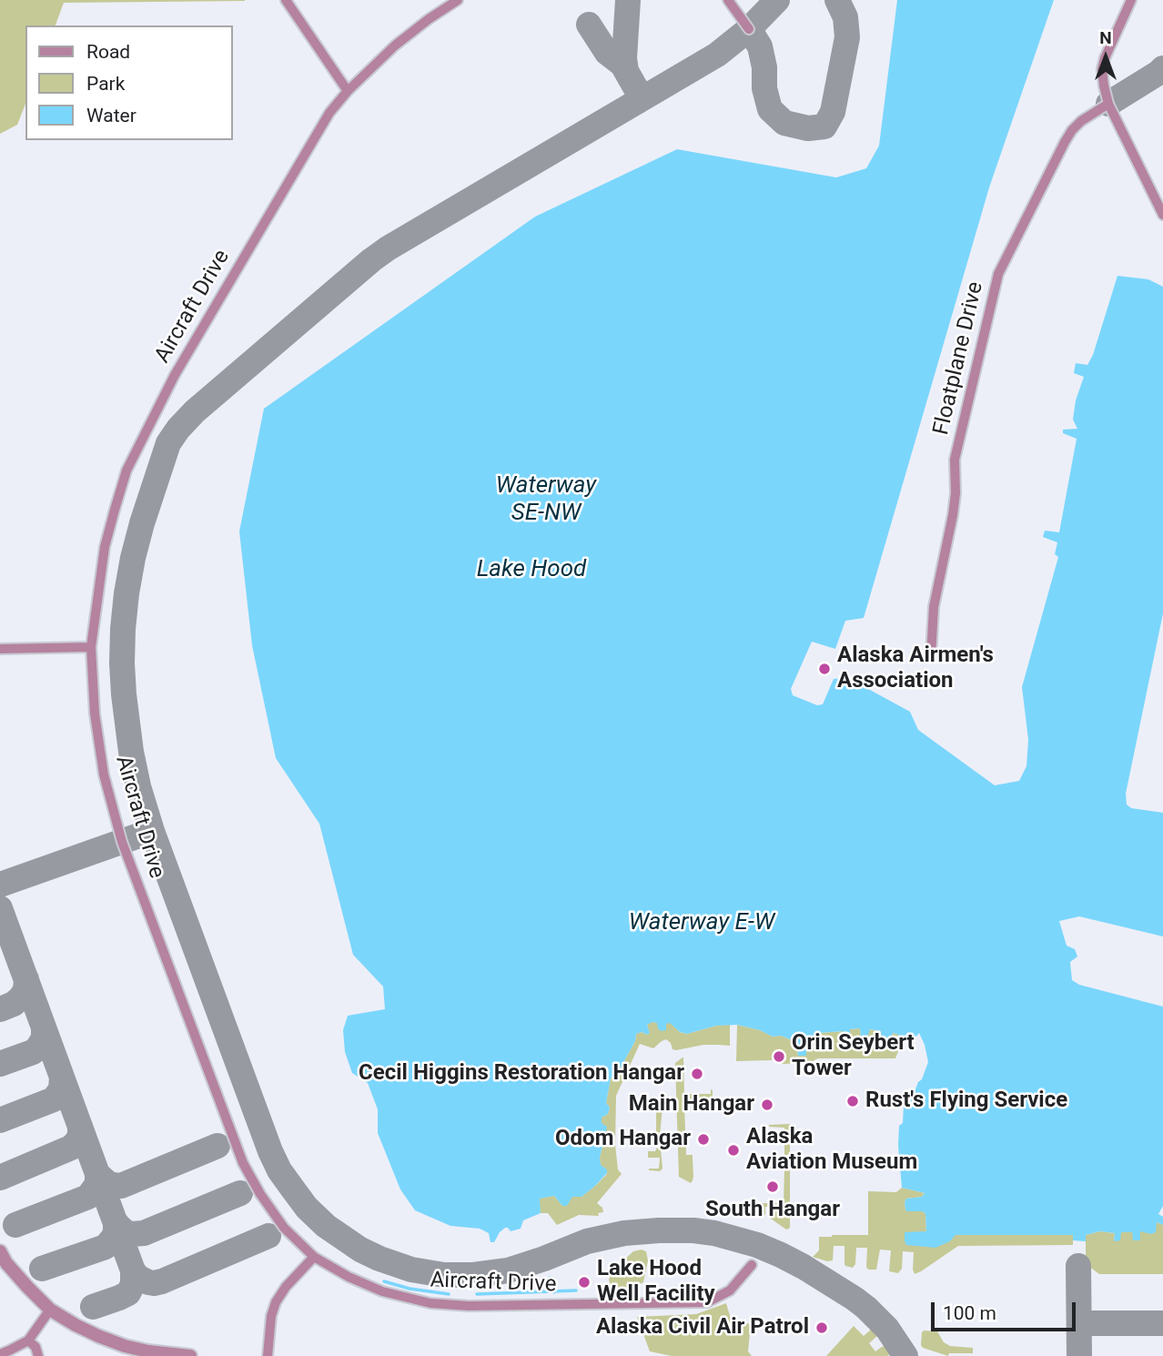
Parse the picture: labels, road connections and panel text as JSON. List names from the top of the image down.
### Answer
{
  "streets": {
    "street": ["Aircraft Drive", "Floatplane Drive"]
  },
  "water": ["Waterway SE-NW", "Lake Hood", "Waterway E-W"],
  "places": [
    "Alaska Airmen's Association",
    "Orin Seybert Tower",
    "Cecil Higgins Restoration Hangar",
    "Rust's Flying Service",
    "Main Hangar",
    "Odom Hangar",
    "Alaska Aviation Museum",
    "South Hangar",
    "Lake Hood Well Facility",
    "Alaska Civil Air Patrol"
  ],
  "legend": ["Road", "Park", "Water"],
  "scale_bar": "100 m",
  "north": "top"
}
